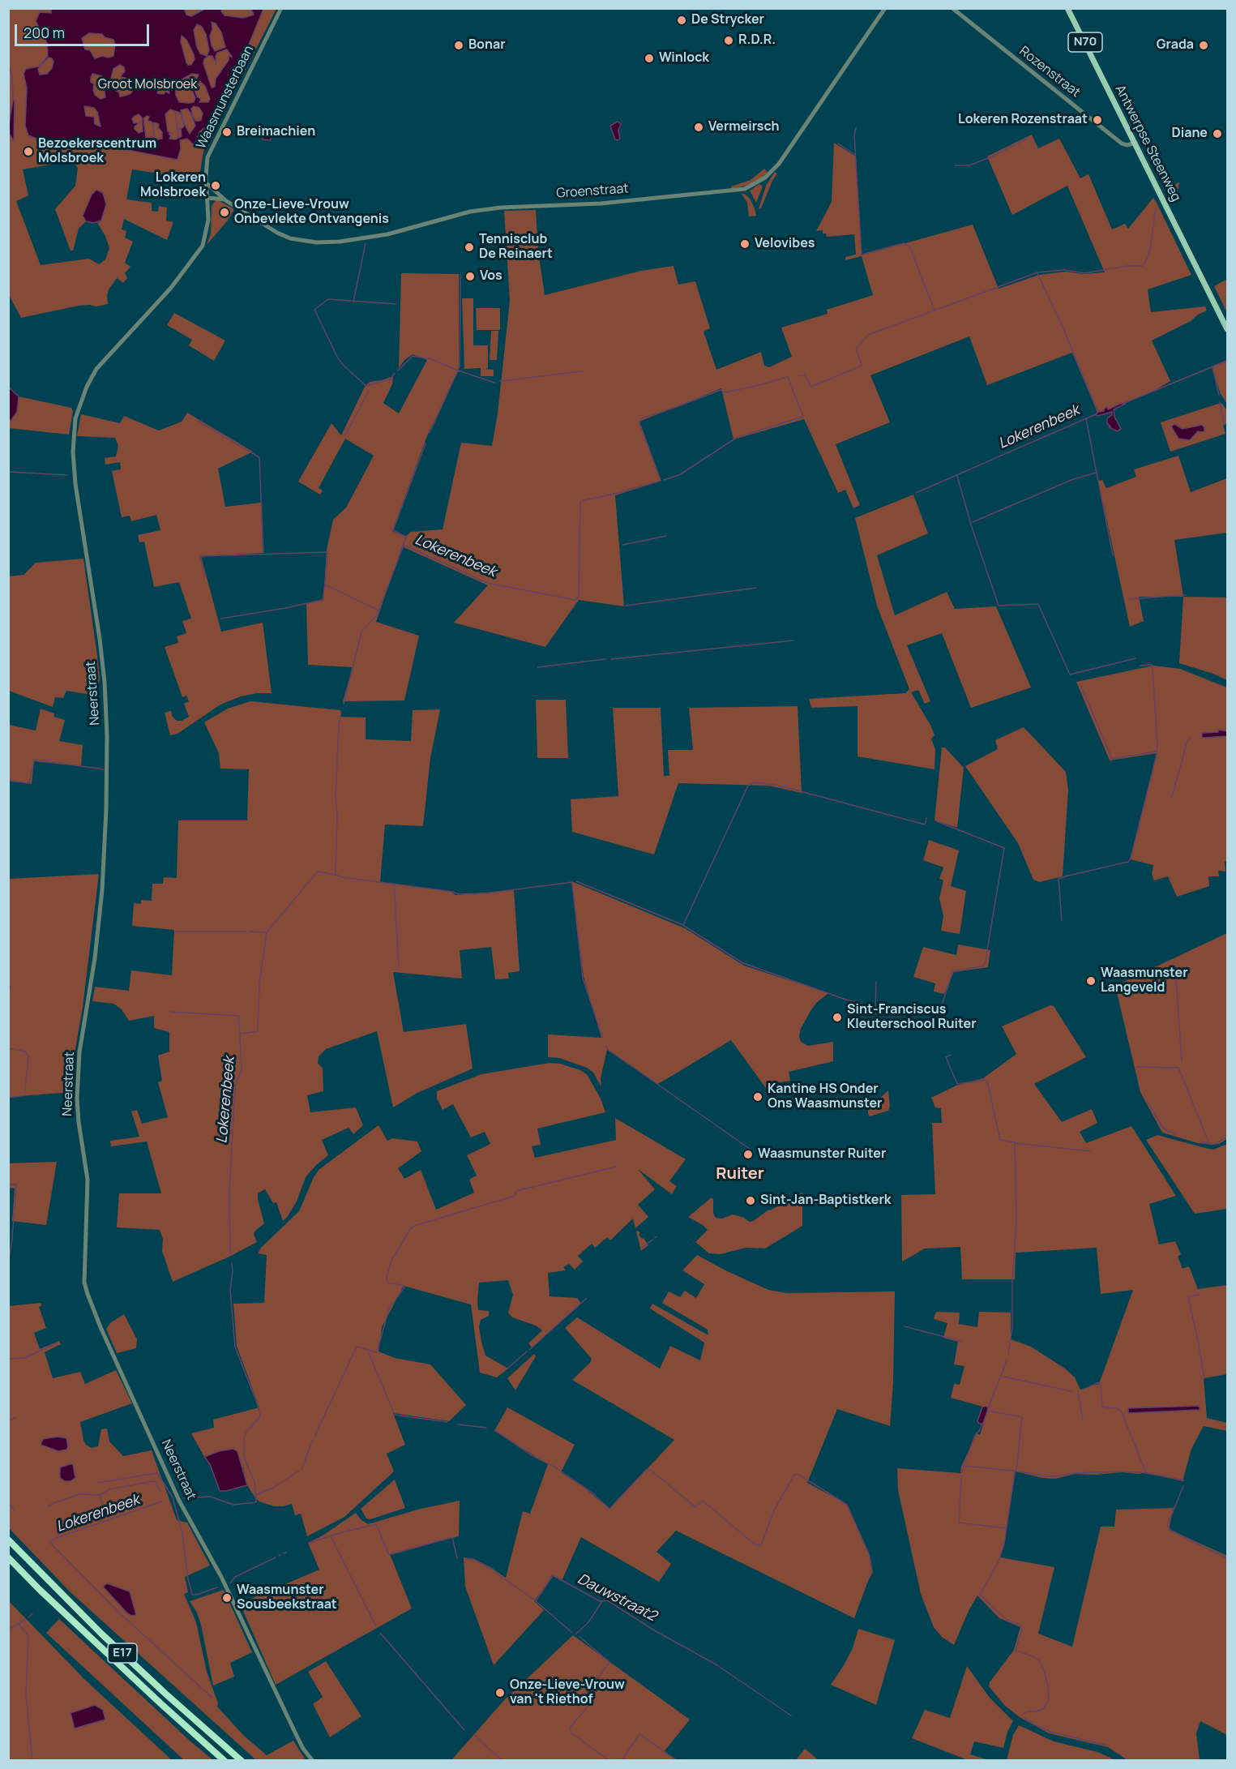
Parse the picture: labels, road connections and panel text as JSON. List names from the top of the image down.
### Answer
{
  "streets": {
    "highway": ["E17"],
    "main road": ["N70", "Antwerpse Steenweg"],
    "street": [
      "Rozenstraat",
      "Waasmunsterbaan",
      "Groenstraat",
      "Neerstraat"
    ]
  },
  "crossings": [
    ["Rozenstraat", "Antwerpse Steenweg"],
    ["Waasmunsterbaan", "Groenstraat"],
    ["Waasmunsterbaan", "Neerstraat"]
  ],
  "districts": ["Ruiter"],
  "water": ["Lokerenbeek", "Dauwstraat2"],
  "parks": ["Groot Molsbroek"],
  "places": [
    "De Strycker",
    "R.D.R.",
    "Bonar",
    "Grada",
    "Winlock",
    "Lokeren Rozenstraat",
    "Vermeirsch",
    "Breimachien",
    "Diane",
    "Bezoekerscentrum Molsbroek",
    "Lokeren Molsbroek",
    "Onze-Lieve-Vrouw Onbevlekte Ontvangenis",
    "Velovibes",
    "Tennisclub De Reinaert",
    "Vos",
    "Waasmunster Langeveld",
    "Sint-Franciscus Kleuterschool Ruiter",
    "Kantine HS Onder Ons Waasmunster",
    "Waasmunster Ruiter",
    "Sint-Jan-Baptistkerk",
    "Waasmunster Sousbeekstraat",
    "Onze-Lieve-Vrouw van 't Riethof"
  ],
  "scale_bar": "200 m"
}
